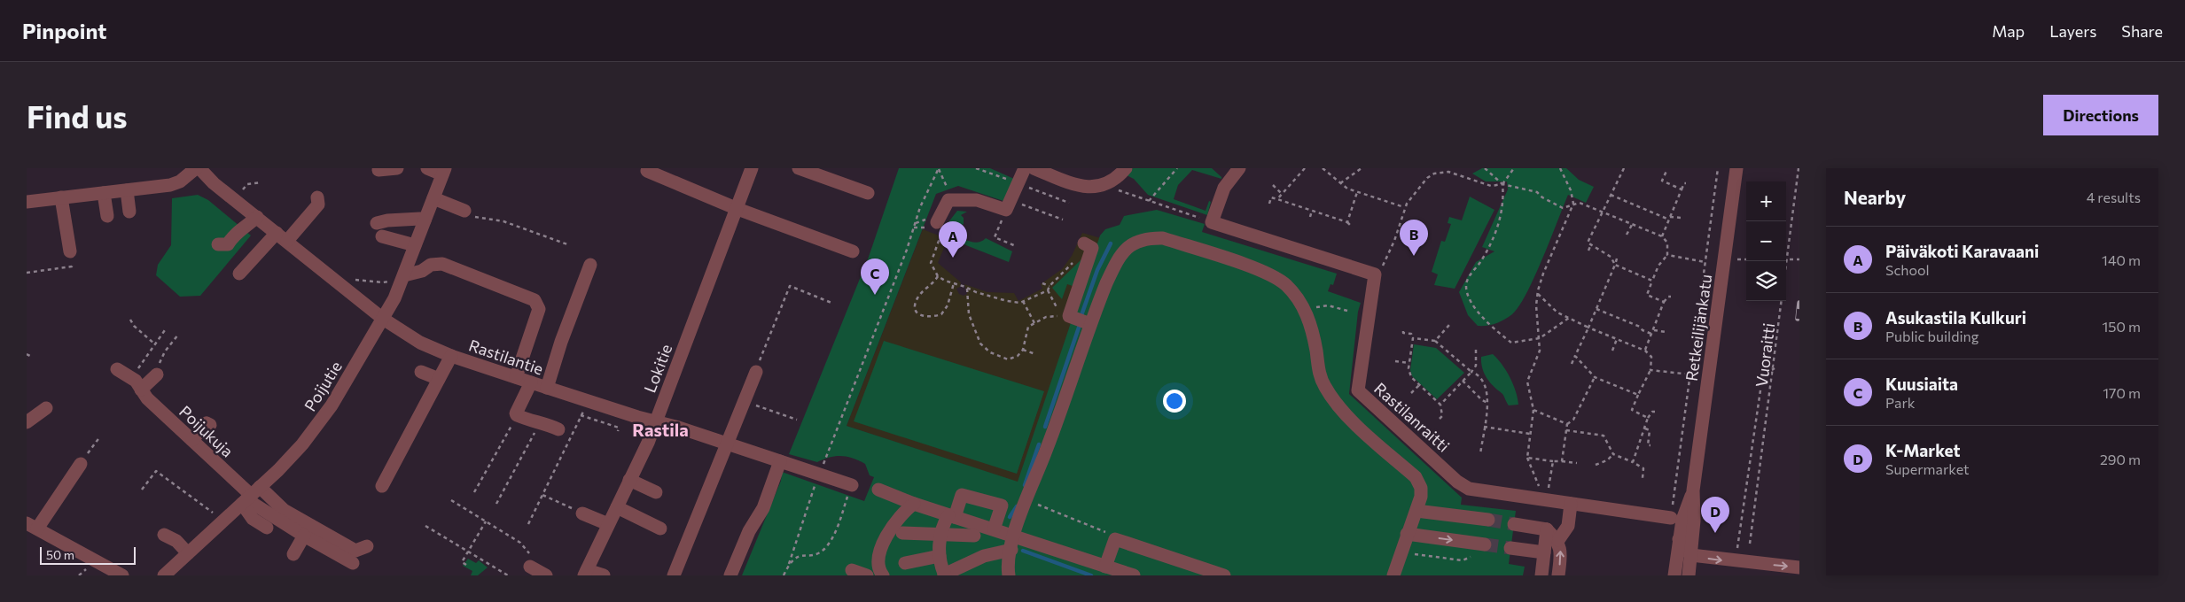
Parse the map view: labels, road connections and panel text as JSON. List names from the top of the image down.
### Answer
{
  "streets": {
    "street": [
      "Retkeilijänkatu",
      "Rastilantie",
      "Lokitie",
      "Poijutie",
      "Rastilanraitti",
      "Poijukuja"
    ],
    "path": ["Vuoraitti"]
  },
  "crossings": [
    ["Rastilantie", "Lokitie"],
    ["Rastilantie", "Poijutie"],
    ["Poijutie", "Poijukuja"]
  ],
  "districts": ["Rastila"],
  "scale_bar": "50 m",
  "page": {
    "header": "Pinpoint",
    "nav": ["Map", "Layers", "Share"],
    "buttons": "Directions",
    "title": "Find us",
    "heading": ["Nearby", "4 results"],
    "map_buttons": ["+", "−"],
    "pins": [
      "B",
      "A",
      "C",
      "D"
    ],
    "list": [
      {
        "mark": "A",
        "name": "Päiväkoti Karavaani",
        "note": "School",
        "value": "140 m"
      },
      {
        "mark": "B",
        "name": "Asukastila Kulkuri",
        "note": "Public building",
        "value": "150 m"
      },
      {
        "mark": "C",
        "name": "Kuusiaita",
        "note": "Park",
        "value": "170 m"
      },
      {
        "mark": "D",
        "name": "K-Market",
        "note": "Supermarket",
        "value": "290 m"
      }
    ],
    "scale": "50 m"
  }
}
